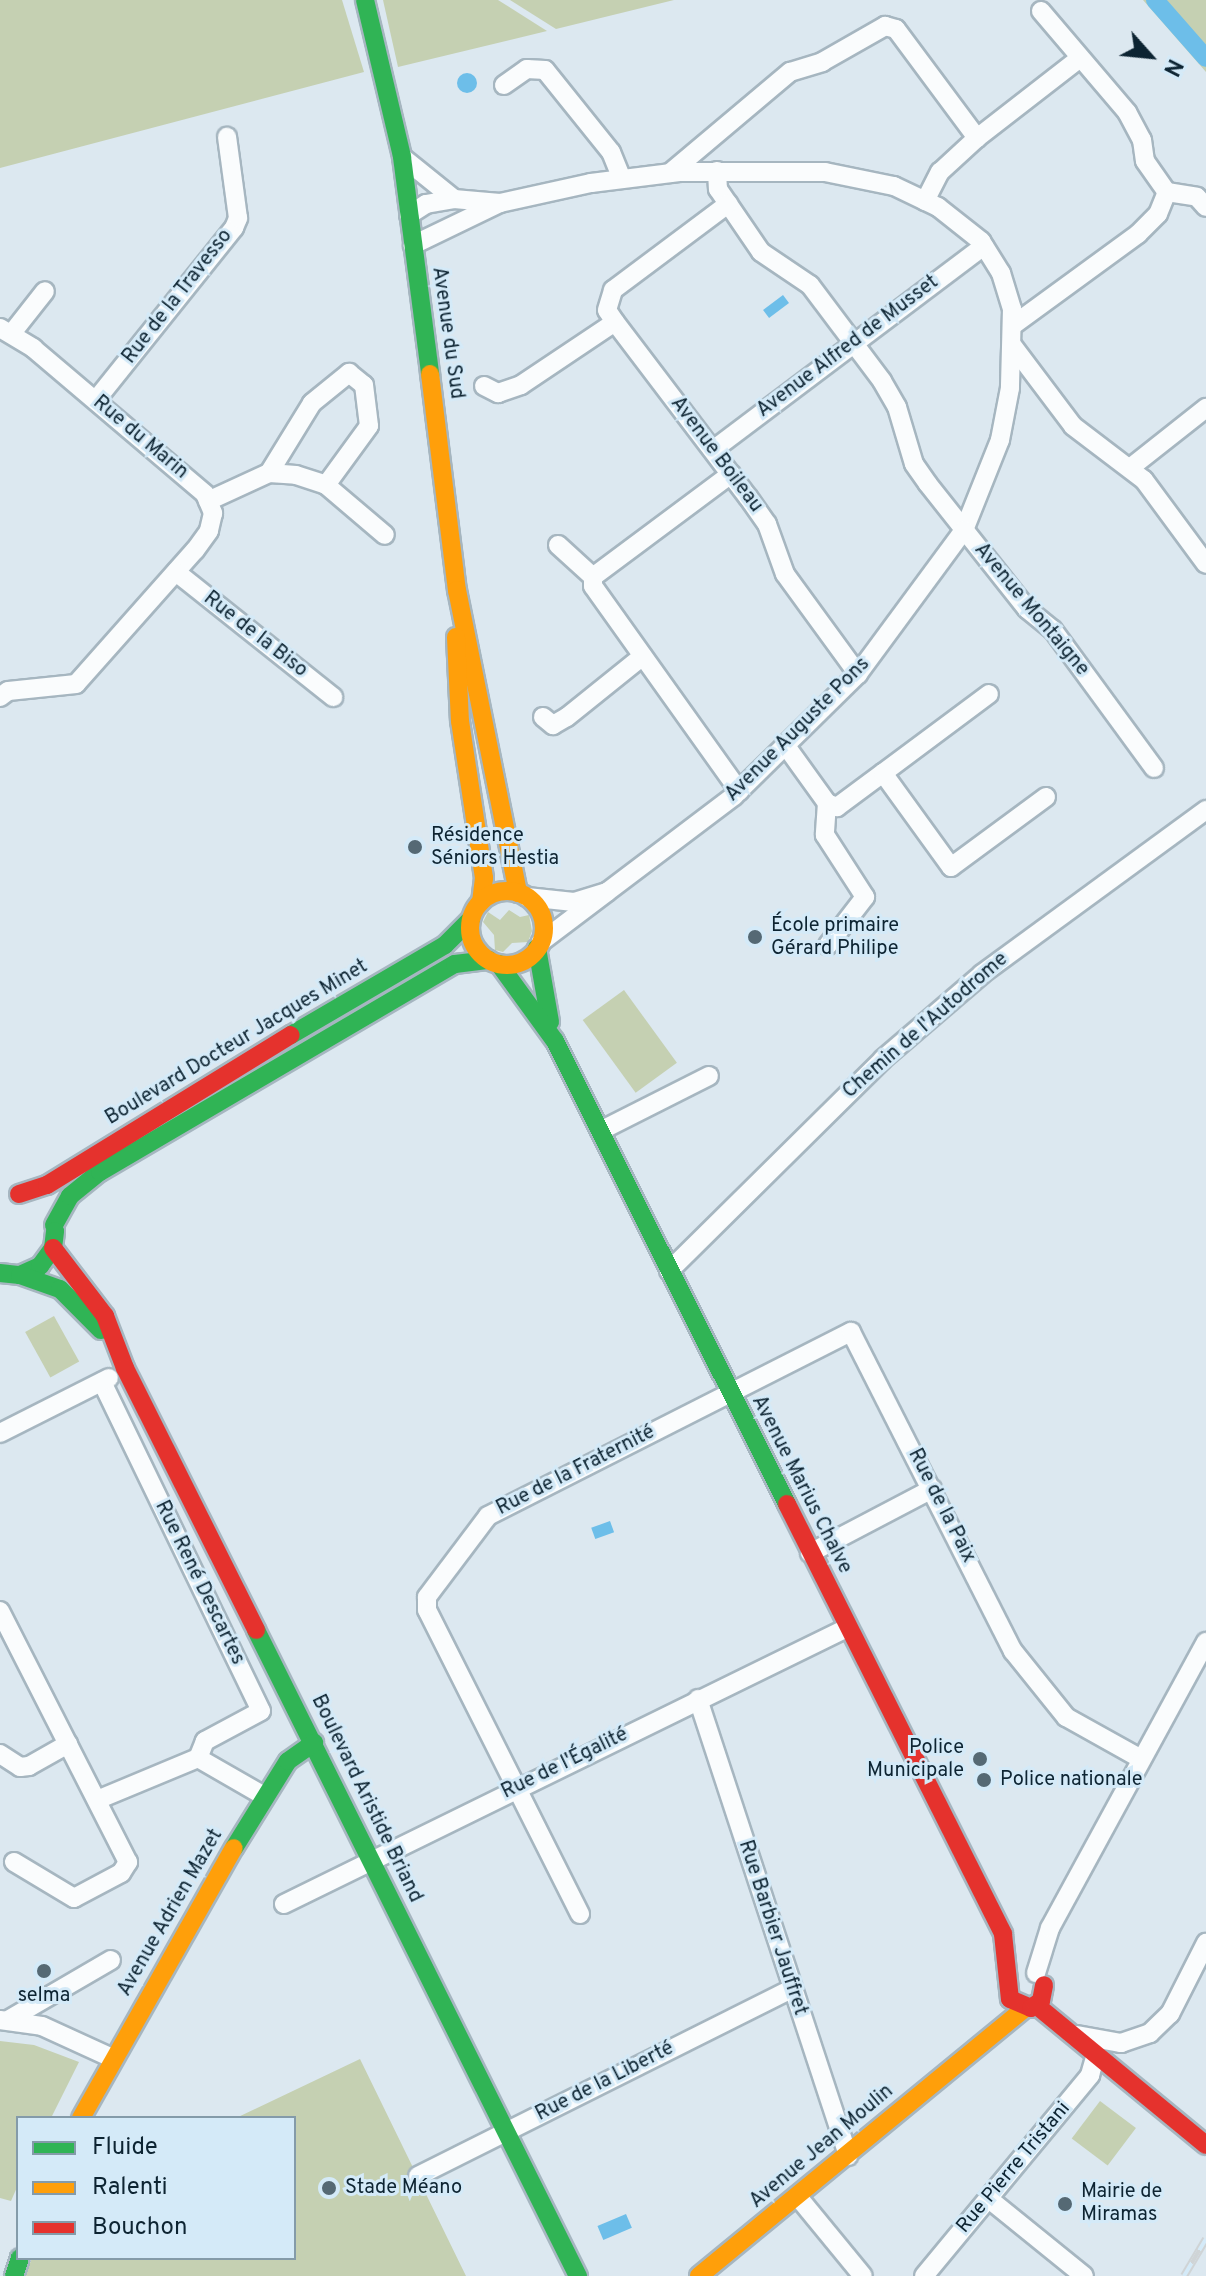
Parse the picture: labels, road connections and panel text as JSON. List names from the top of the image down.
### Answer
{
  "streets": {
    "main road": [
      "Avenue du Sud",
      "Boulevard Docteur Jacques Minet",
      "Avenue Marius Chalve",
      "Boulevard Aristide Briand",
      "Avenue Adrien Mazet",
      "Avenue Jean Moulin"
    ],
    "street": [
      "Rue de la Travesso",
      "Avenue Alfred de Musset",
      "Rue du Marin",
      "Avenue Boileau",
      "Avenue Montaigne",
      "Rue de la Biso",
      "Avenue Auguste Pons",
      "Chemin de l'Autodrome",
      "Rue de la Fraternité",
      "Rue de la Paix",
      "Rue René Descartes",
      "Rue de l'Égalité",
      "Rue Barbier Jauffret",
      "Rue de la Liberté",
      "Rue Pierre Tristani"
    ]
  },
  "crossings": [
    ["Rue de la Travesso", "Rue du Marin"],
    ["Avenue du Sud", "Avenue Auguste Pons"],
    ["Avenue du Sud", "Boulevard Docteur Jacques Minet"],
    ["Avenue du Sud", "Avenue Marius Chalve"],
    ["Avenue Alfred de Musset", "Avenue Boileau"],
    ["Avenue Alfred de Musset", "Avenue Montaigne"],
    ["Avenue Alfred de Musset", "Avenue Auguste Pons"],
    ["Avenue Boileau", "Avenue Auguste Pons"],
    ["Avenue Montaigne", "Avenue Auguste Pons"],
    ["Avenue Auguste Pons", "Boulevard Docteur Jacques Minet"],
    ["Avenue Auguste Pons", "Avenue Marius Chalve"],
    ["Chemin de l'Autodrome", "Avenue Marius Chalve"],
    ["Boulevard Docteur Jacques Minet", "Avenue Marius Chalve"],
    ["Rue de la Fraternité", "Avenue Marius Chalve"],
    ["Rue de la Fraternité", "Rue de la Paix"],
    ["Rue de la Fraternité", "Rue de l'Égalité"],
    ["Avenue Marius Chalve", "Rue de la Paix"],
    ["Avenue Marius Chalve", "Rue de l'Égalité"],
    ["Avenue Marius Chalve", "Avenue Jean Moulin"],
    ["Avenue Marius Chalve", "Rue Pierre Tristani"],
    ["Rue de l'Égalité", "Boulevard Aristide Briand"],
    ["Rue de l'Égalité", "Rue Barbier Jauffret"],
    ["Boulevard Aristide Briand", "Avenue Adrien Mazet"],
    ["Boulevard Aristide Briand", "Rue de la Liberté"],
    ["Rue Barbier Jauffret", "Rue de la Liberté"],
    ["Rue Barbier Jauffret", "Avenue Jean Moulin"]
  ],
  "places": [
    "Résidence Séniors Hestia",
    "École primaire Gérard Philipe",
    "Police Municipale",
    "Police nationale",
    "selma",
    "Stade Méano",
    "Mairie de Miramas"
  ],
  "legend": ["Fluide", "Ralenti", "Bouchon"],
  "north": "bottom right"
}
